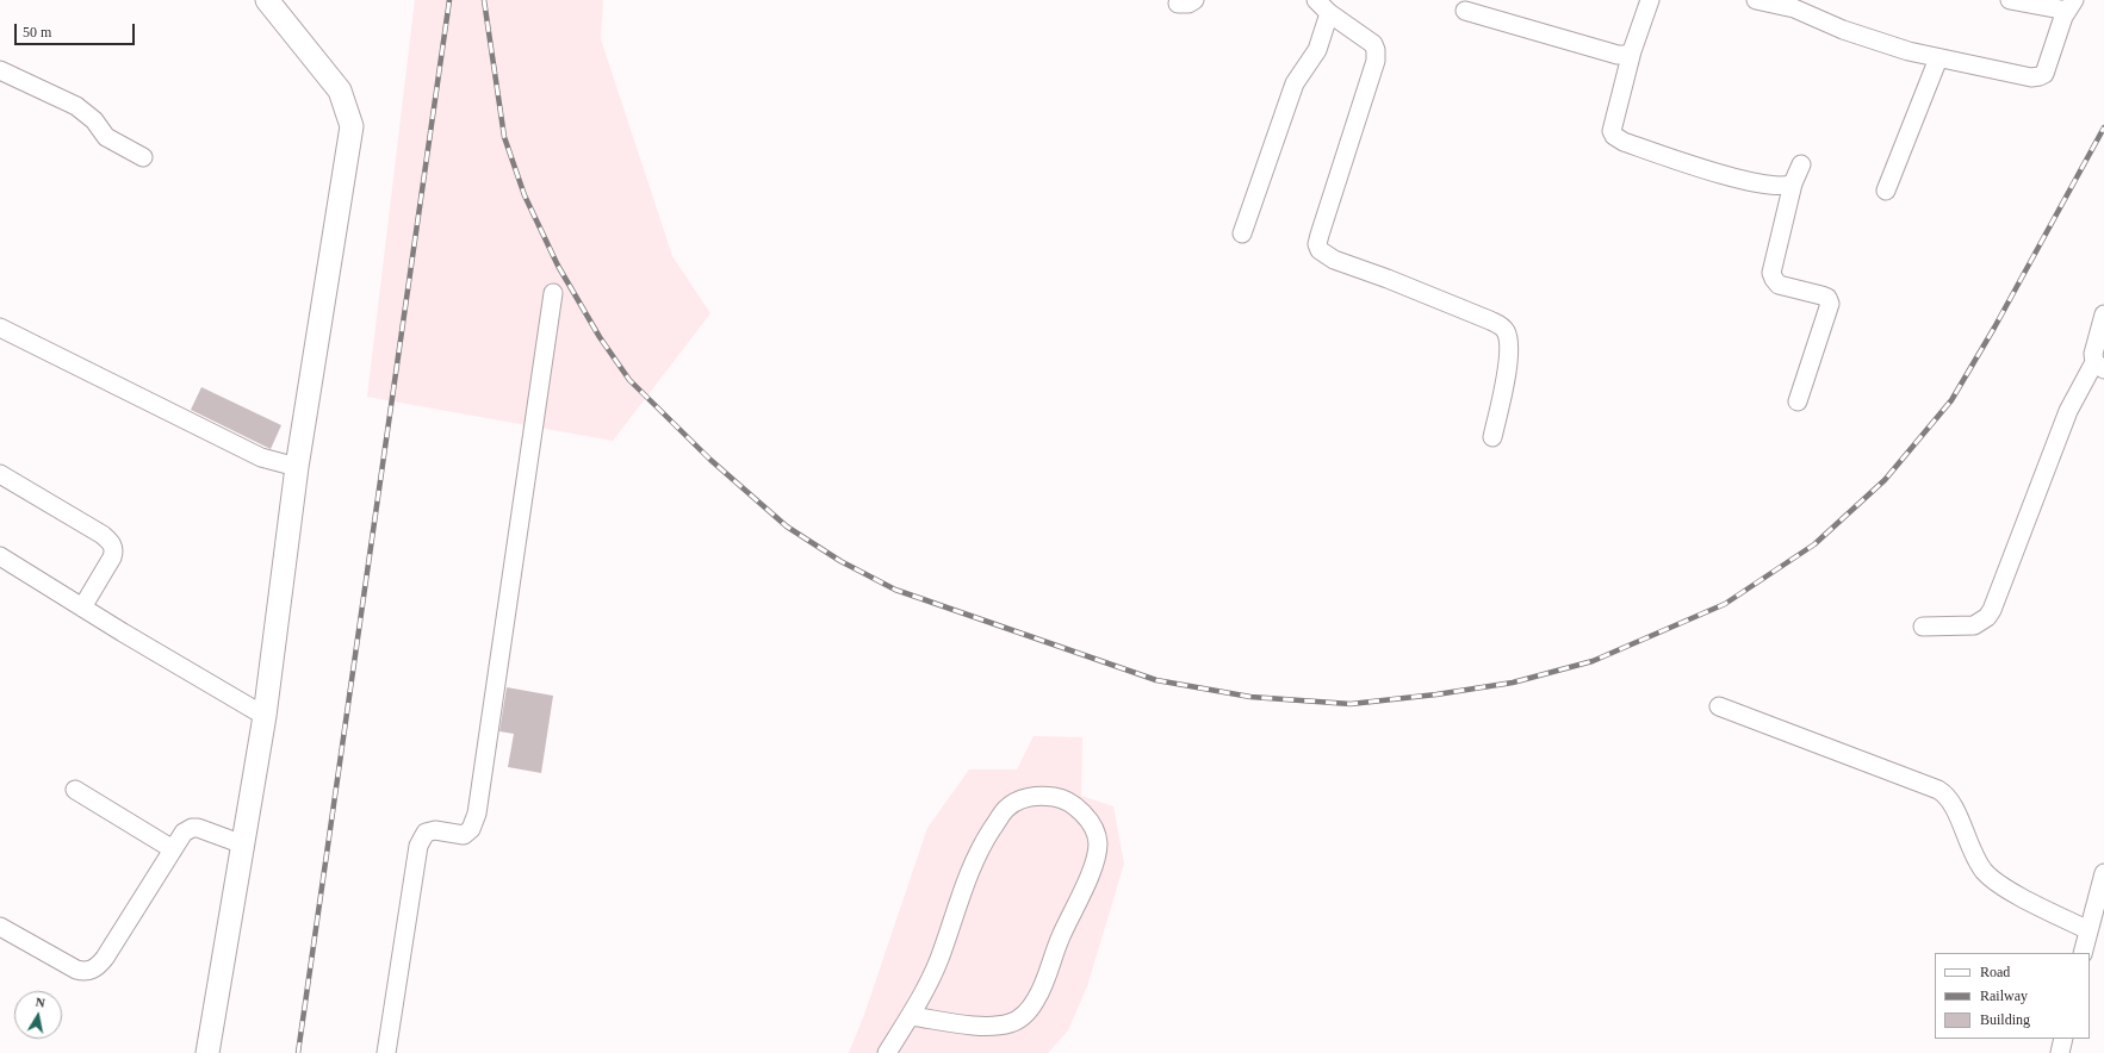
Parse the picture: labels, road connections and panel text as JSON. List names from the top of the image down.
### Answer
{
  "legend": ["Road", "Railway", "Building"],
  "scale_bar": "50 m",
  "north": "top"
}
